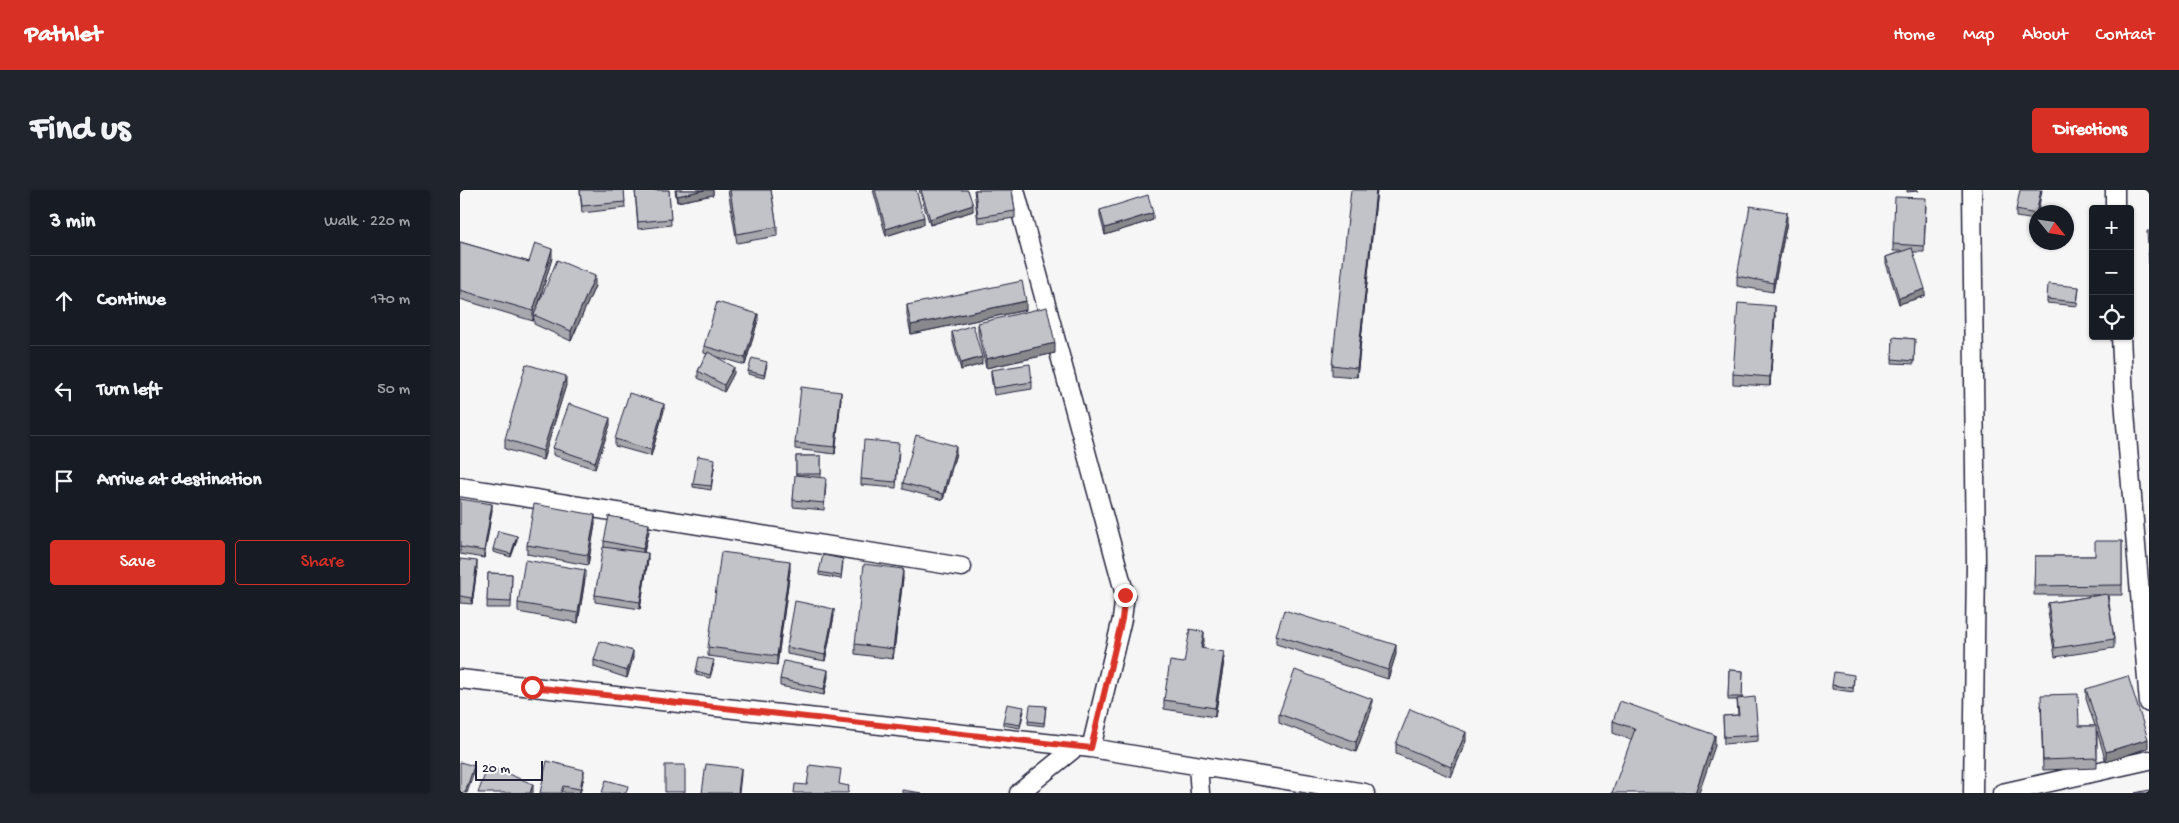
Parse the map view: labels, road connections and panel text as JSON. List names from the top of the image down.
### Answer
{
  "scale_bar": "20 m",
  "north": "bottom right",
  "page": {
    "header": "Pathlet",
    "nav": [
      "Home",
      "Map",
      "About",
      "Contact"
    ],
    "buttons": [
      "Directions",
      ["Save", "Share"]
    ],
    "title": "Find us",
    "heading": ["3 min", "Walk · 220 m"],
    "map_buttons": ["+", "−"],
    "list": [
      ["Continue", "170 m"],
      ["Turn left", "50 m"],
      "Arrive at destination"
    ],
    "scale": "20 m"
  }
}
